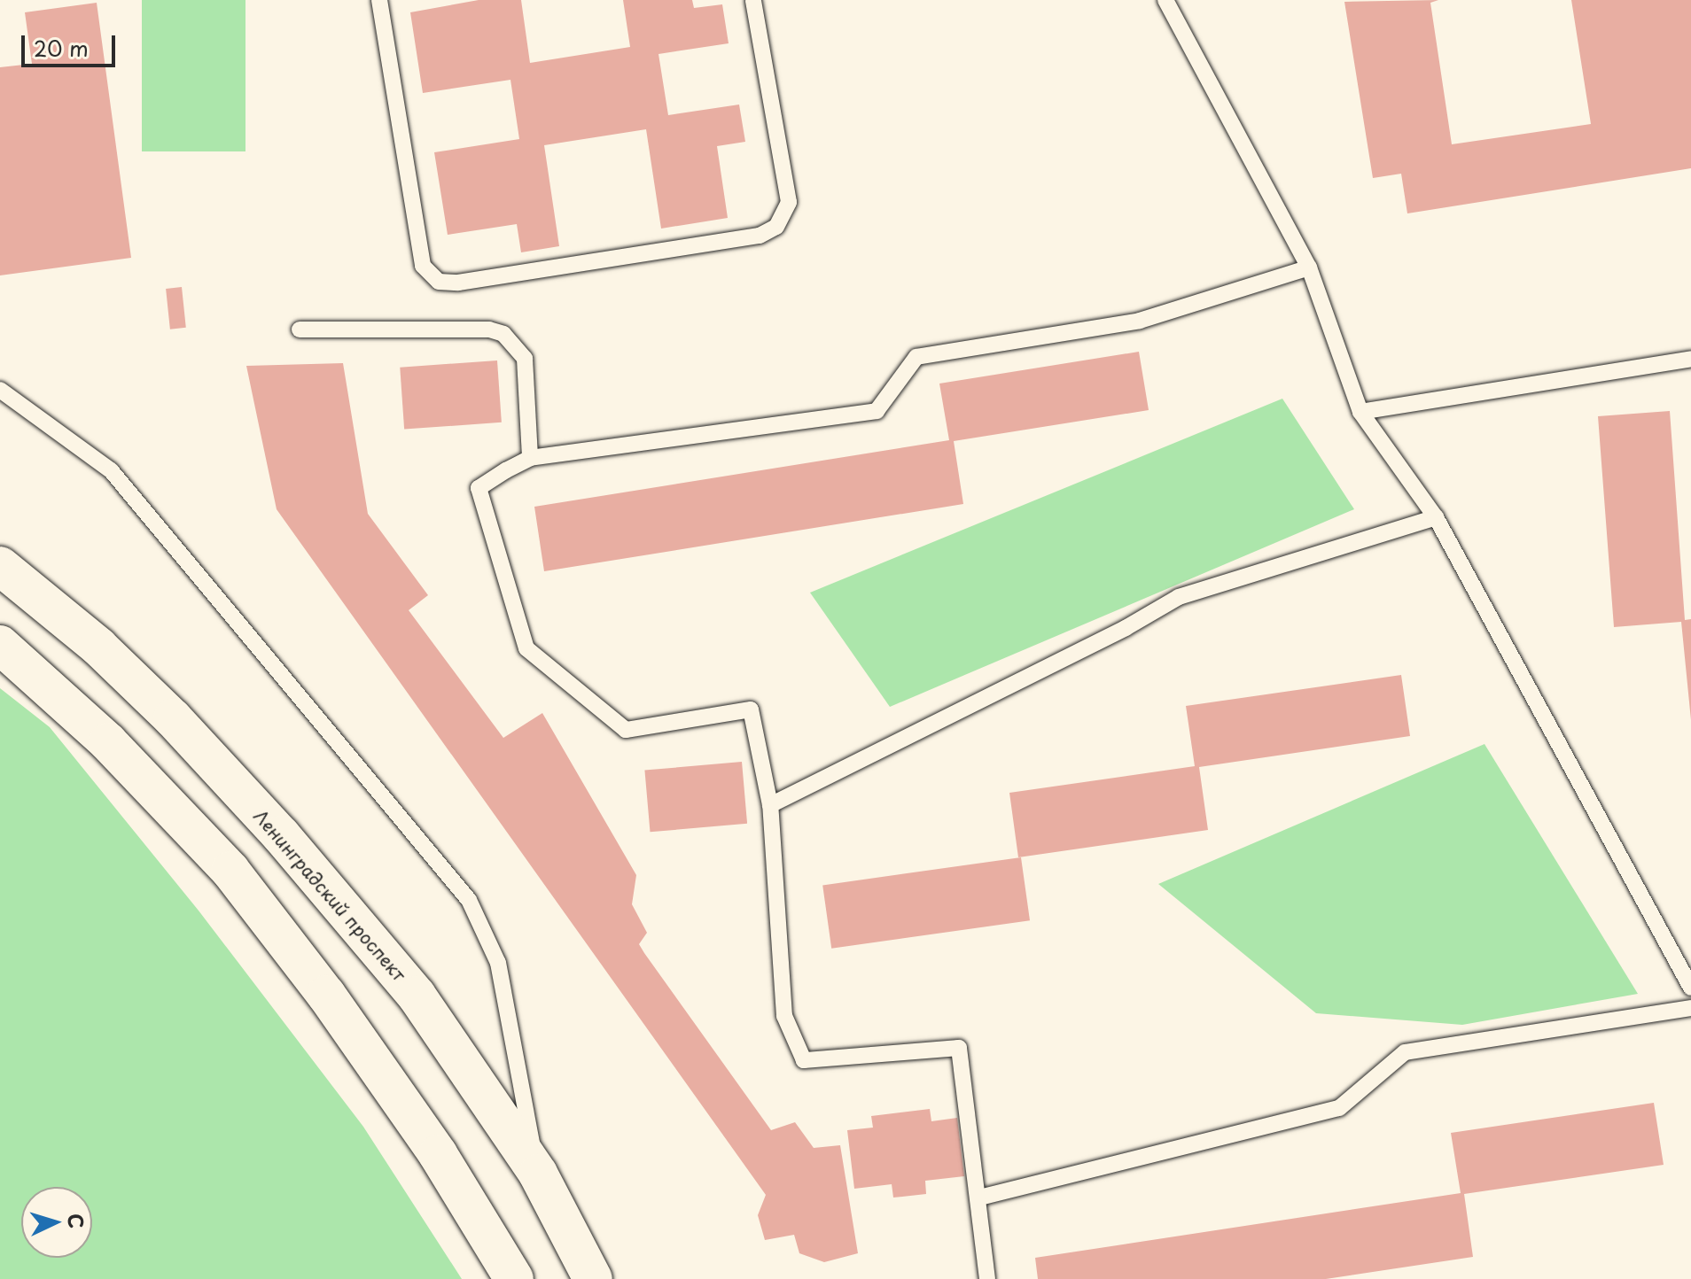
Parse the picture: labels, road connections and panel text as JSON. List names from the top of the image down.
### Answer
{
  "streets": {
    "main road": ["Ленинградский проспект"]
  },
  "scale_bar": "20 m",
  "north": "right"
}
